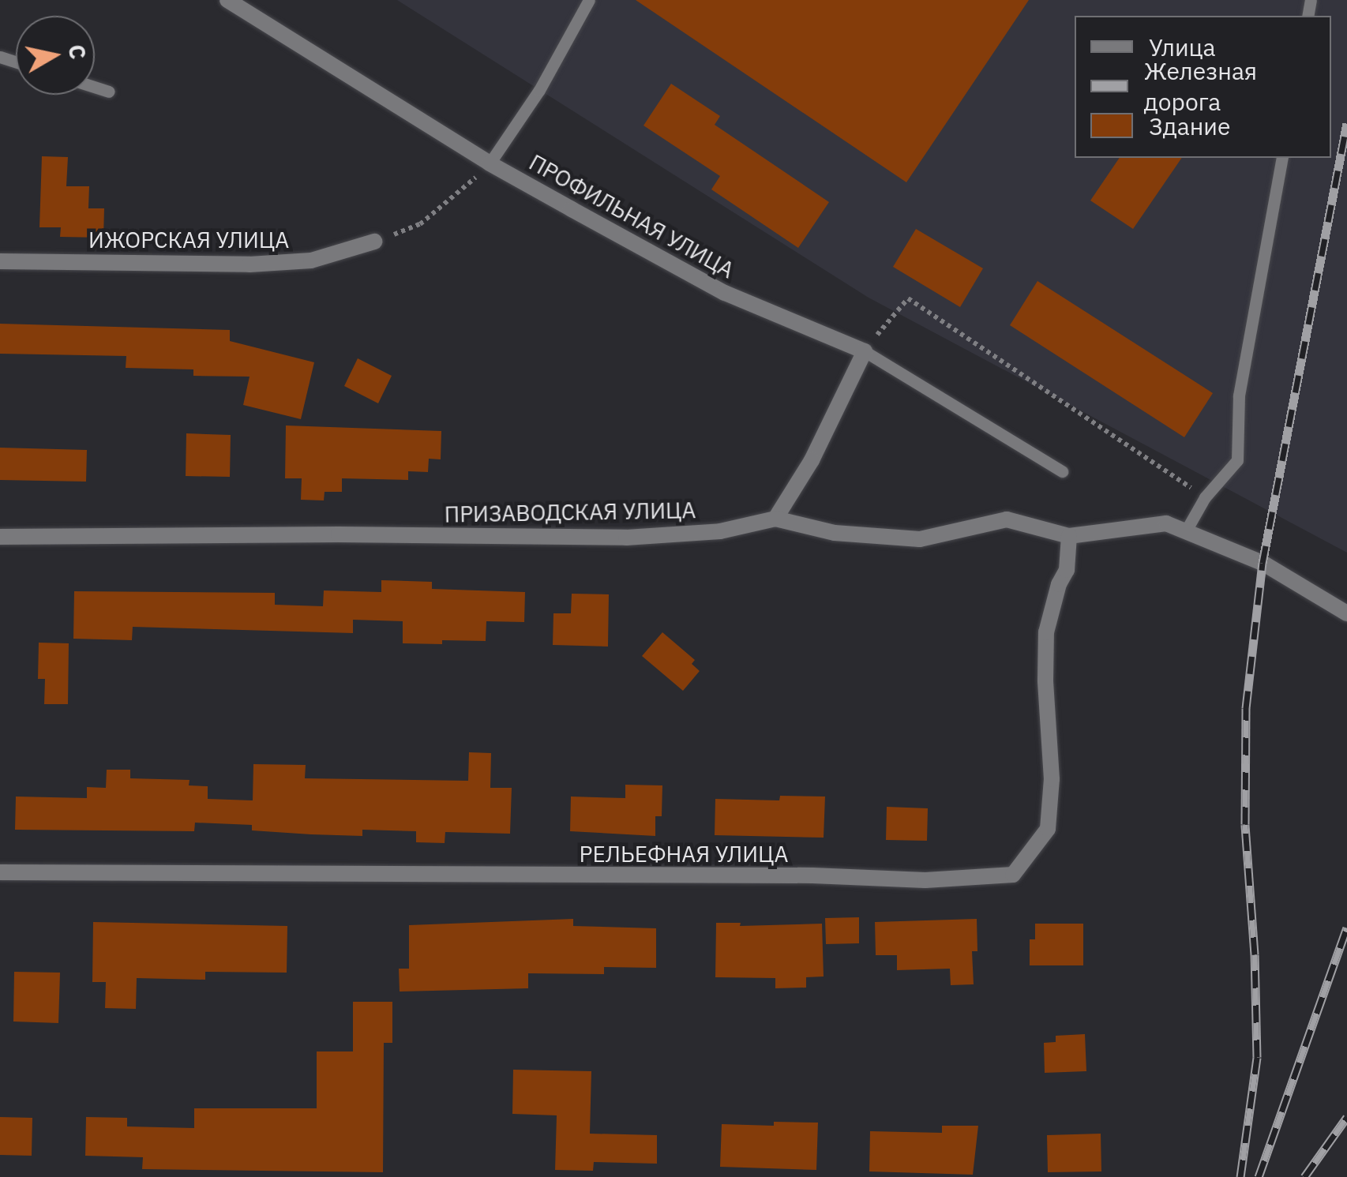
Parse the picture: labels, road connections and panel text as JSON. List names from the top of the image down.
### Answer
{
  "streets": {
    "street": [
      "ПРОФИЛЬНАЯ УЛИЦА",
      "ИЖОРСКАЯ УЛИЦА",
      "ПРИЗАВОДСКАЯ УЛИЦА",
      "РЕЛЬЕФНАЯ УЛИЦА"
    ]
  },
  "crossings": [
    ["ПРИЗАВОДСКАЯ УЛИЦА", "РЕЛЬЕФНАЯ УЛИЦА"]
  ],
  "legend": ["Улица", "Железная дорога", "Здание"],
  "north": "right"
}
